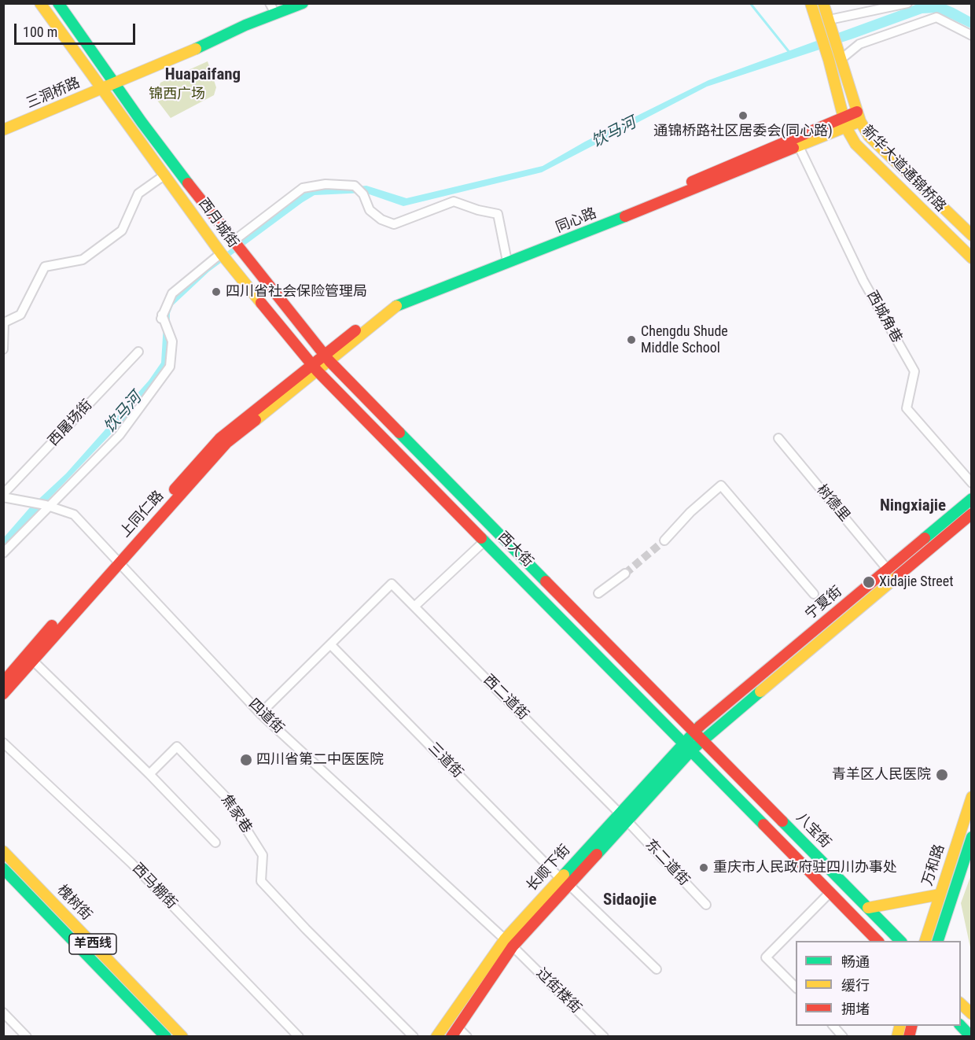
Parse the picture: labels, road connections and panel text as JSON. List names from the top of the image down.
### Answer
{
  "streets": {
    "main road": [
      "三洞桥路",
      "新华大道通锦桥路",
      "同心路",
      "西月城街",
      "上同仁路",
      "西大街",
      "宁夏街",
      "八宝街",
      "万和路",
      "长顺下街",
      "槐树街",
      "羊西线"
    ],
    "street": [
      "西城角巷",
      "西屠场街",
      "树德里",
      "西二道街",
      "四道街",
      "三道街",
      "焦家巷",
      "东二道街",
      "西马棚街",
      "过街楼街"
    ]
  },
  "crossings": [
    ["三洞桥路", "西月城街"],
    ["同心路", "西月城街"],
    ["同心路", "西城角巷"],
    ["同心路", "上同仁路"],
    ["同心路", "西大街"],
    ["西月城街", "上同仁路"],
    ["西月城街", "西大街"],
    ["西屠场街", "四道街"],
    ["树德里", "宁夏街"],
    ["上同仁路", "西大街"],
    ["上同仁路", "四道街"],
    ["西大街", "宁夏街"],
    ["西大街", "八宝街"],
    ["西大街", "长顺下街"],
    ["宁夏街", "八宝街"],
    ["宁夏街", "长顺下街"],
    ["西二道街", "三道街"],
    ["西二道街", "长顺下街"],
    ["四道街", "长顺下街"],
    ["四道街", "过街楼街"],
    ["三道街", "长顺下街"],
    ["八宝街", "长顺下街"],
    ["东二道街", "长顺下街"],
    ["长顺下街", "过街楼街"]
  ],
  "districts": ["Huapaifang", "Ningxiajie", "Sidaojie"],
  "water": ["饮马河"],
  "parks": ["锦西广场"],
  "places": [
    "通锦桥路社区居委会(同心路)",
    "四川省社会保险管理局",
    "Chengdu Shude Middle School",
    "Xidajie Street",
    "四川省第二中医医院",
    "青羊区人民医院",
    "重庆市人民政府驻四川办事处"
  ],
  "legend": ["畅通", "缓行", "拥堵"],
  "scale_bar": "100 m"
}
